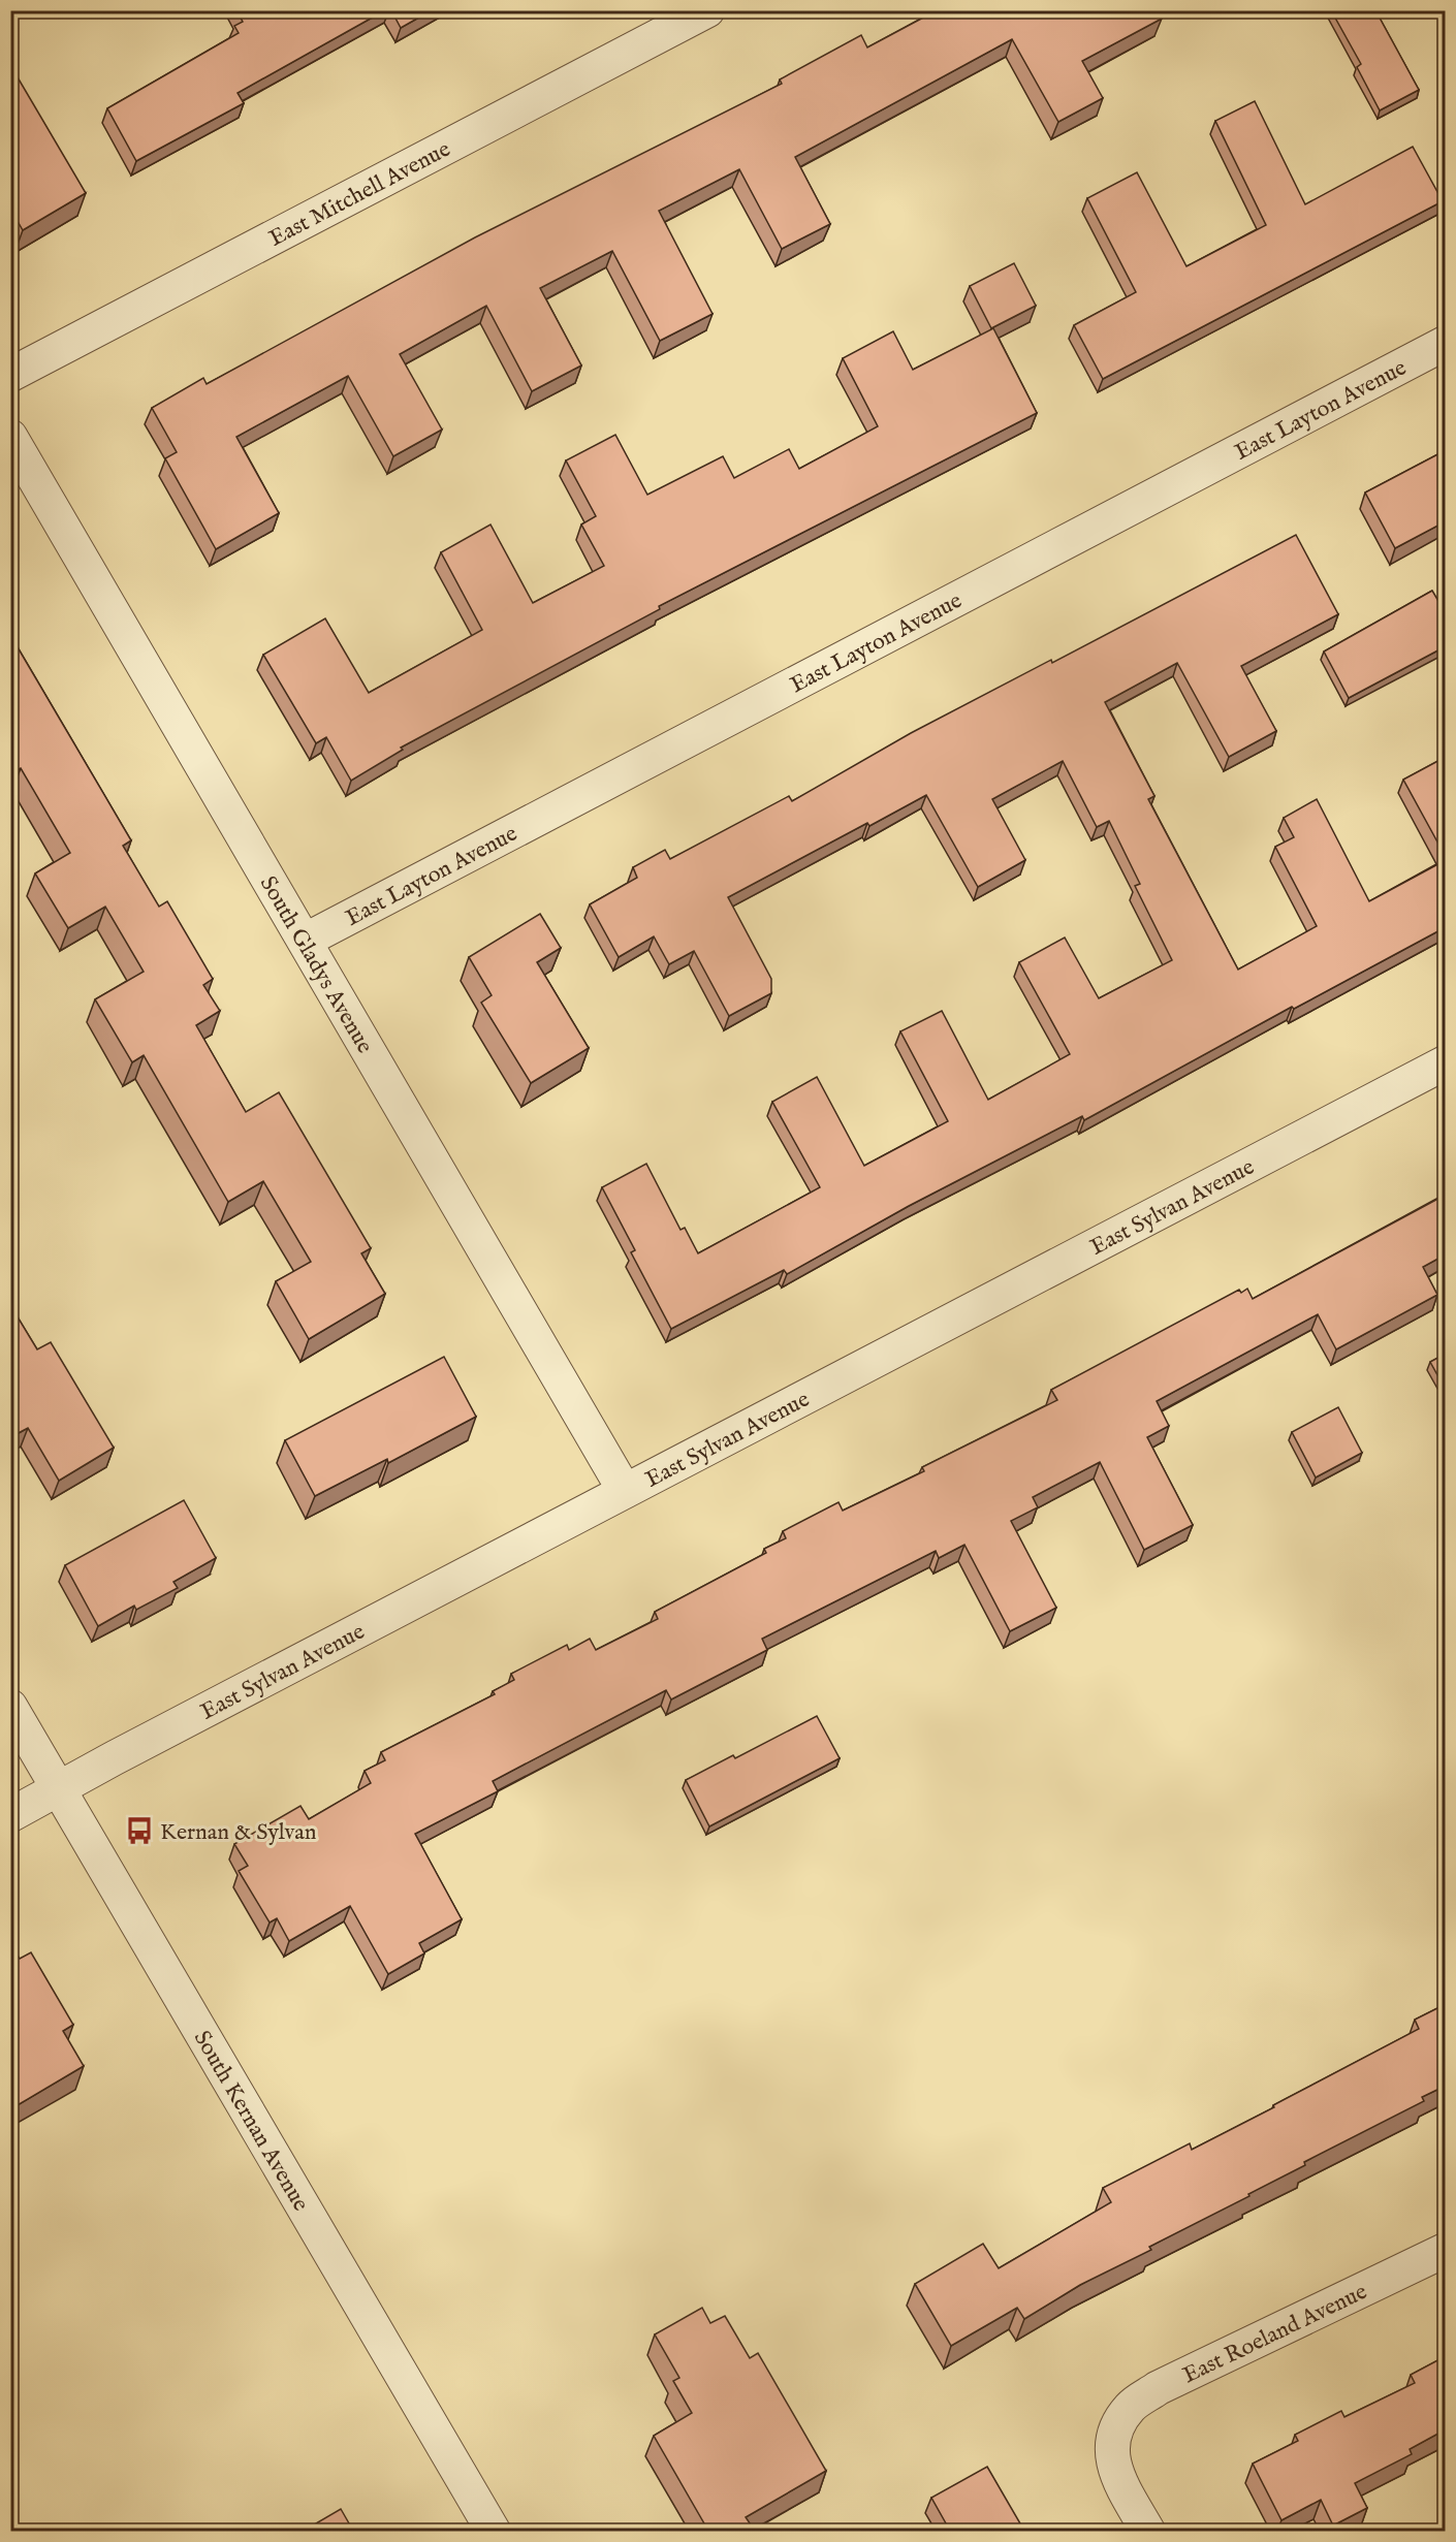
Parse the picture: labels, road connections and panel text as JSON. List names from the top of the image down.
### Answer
{
  "streets": {
    "street": [
      "East Mitchell Avenue",
      "East Layton Avenue",
      "South Gladys Avenue",
      "East Sylvan Avenue",
      "South Kernan Avenue",
      "East Roeland Avenue"
    ]
  },
  "crossings": [
    ["East Layton Avenue", "South Gladys Avenue"],
    ["South Gladys Avenue", "East Sylvan Avenue"],
    ["East Sylvan Avenue", "South Kernan Avenue"]
  ],
  "places": {
    "bus stop": ["Kernan & Sylvan"]
  }
}
